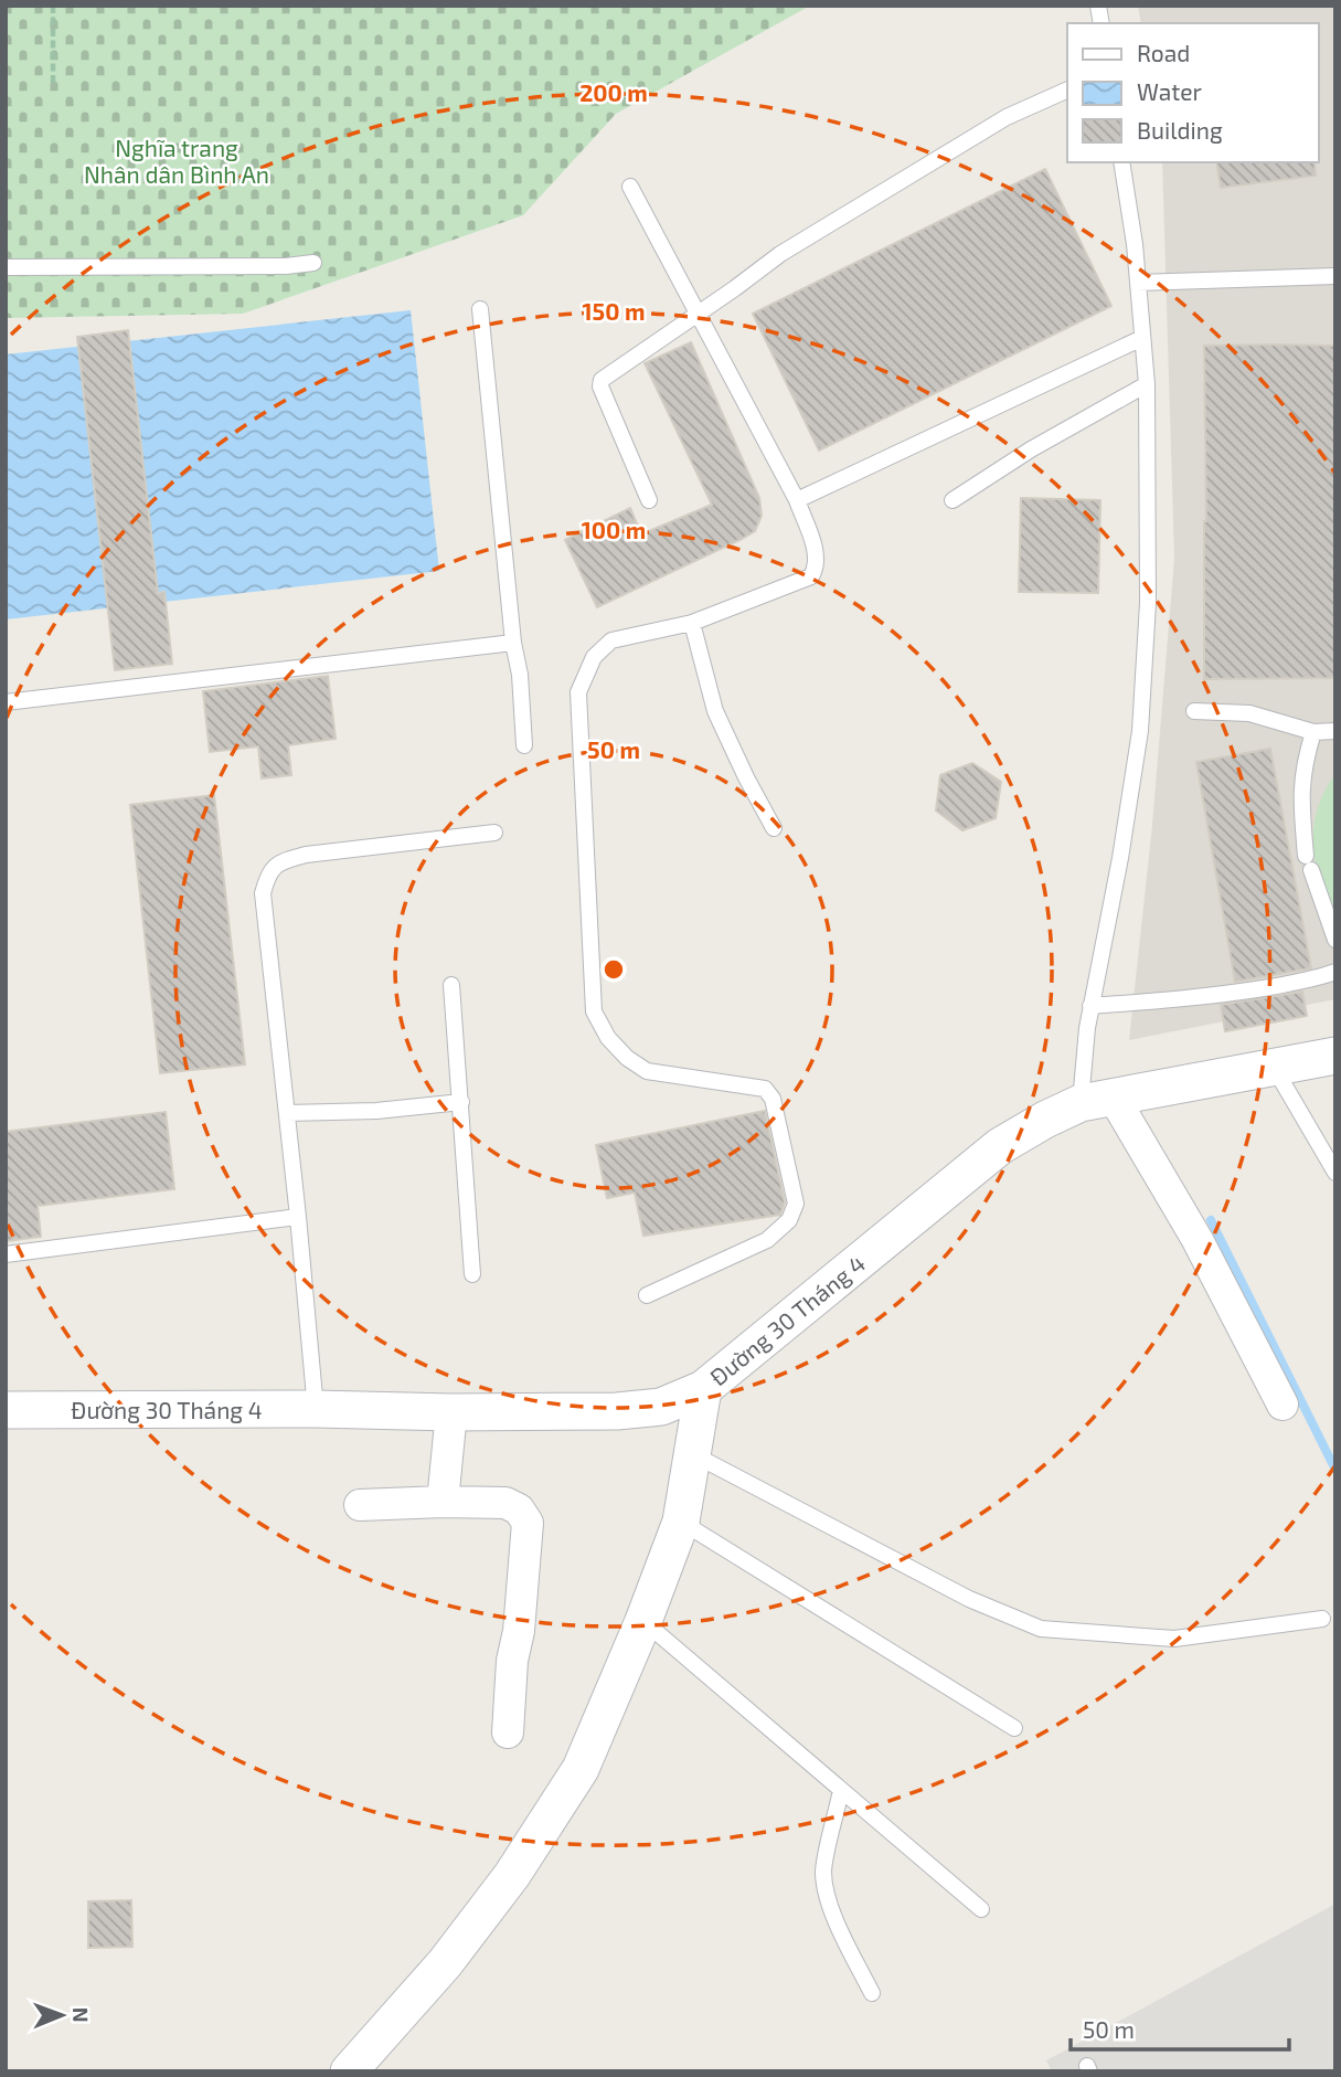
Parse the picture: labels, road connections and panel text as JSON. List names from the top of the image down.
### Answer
{
  "streets": {
    "street": ["Đường 30 Tháng 4"]
  },
  "parks": ["Nghĩa trang Nhân dân Bình An"],
  "legend": ["Road", "Water", "Building"],
  "scale_bar": "50 m",
  "north": "right",
  "rings": [
    "200 m",
    "150 m",
    "100 m",
    "50 m"
  ]
}
